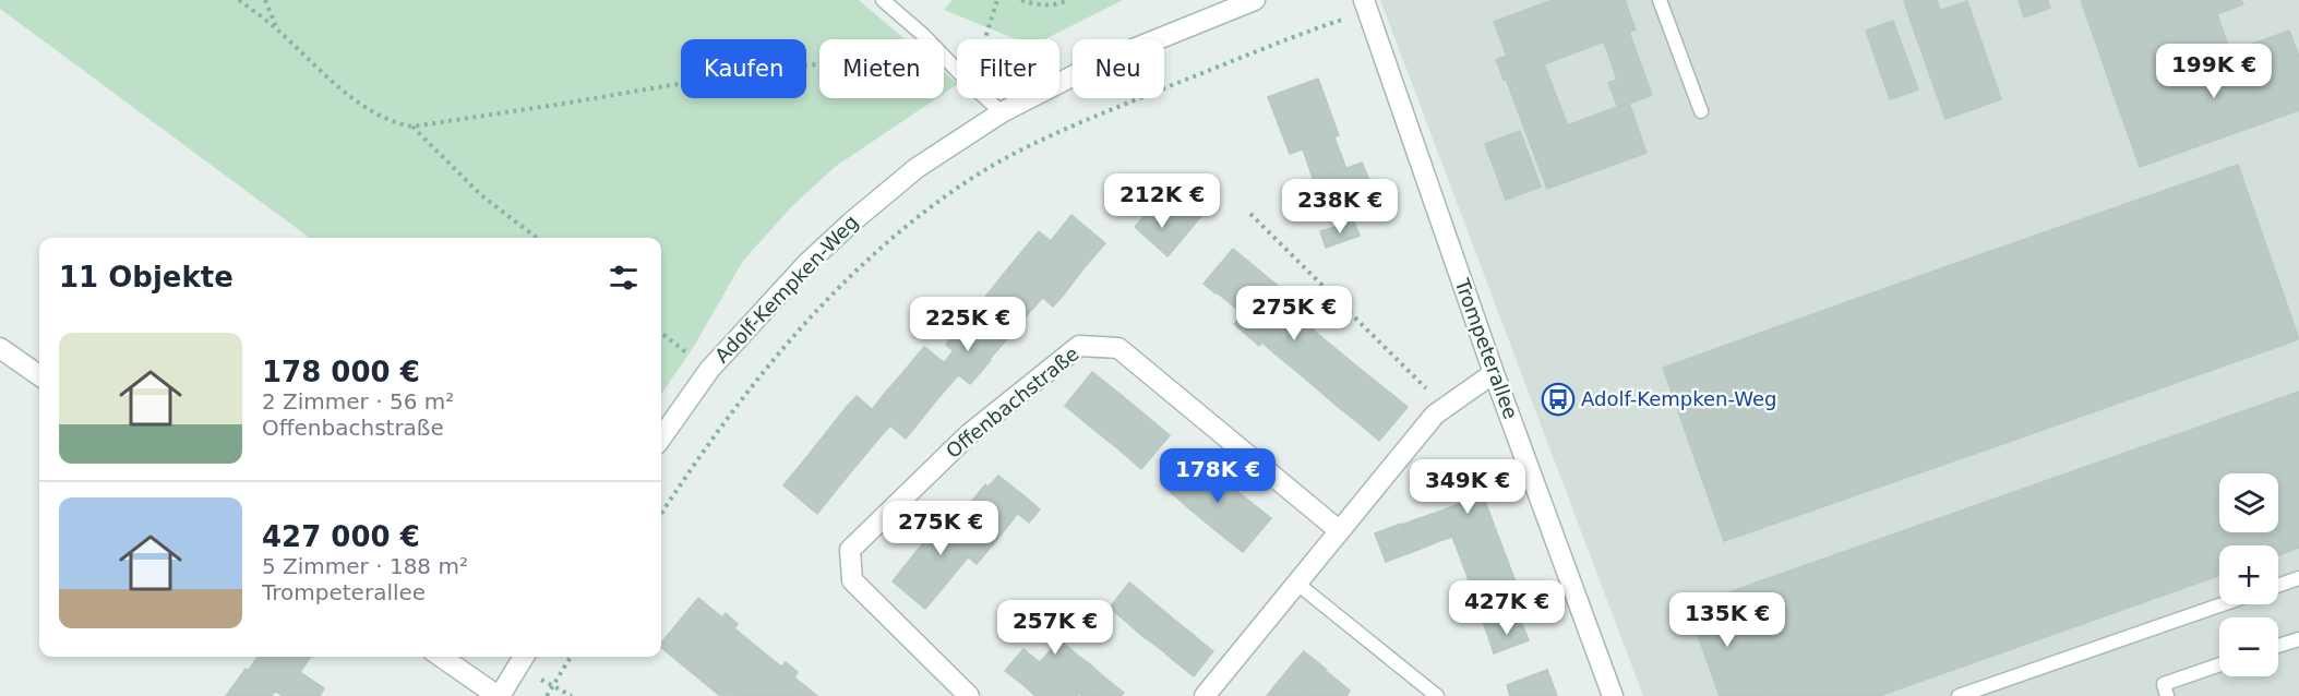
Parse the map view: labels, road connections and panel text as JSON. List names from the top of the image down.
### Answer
{
  "streets": {
    "street": ["Adolf-Kempken-Weg", "Trompeterallee", "Offenbachstraße"]
  },
  "places": {
    "bus stop": ["Adolf-Kempken-Weg"]
  },
  "page": {
    "chip": [
      "Kaufen",
      "Mieten",
      "Filter",
      "Neu"
    ],
    "price": [
      "199K €",
      "212K €",
      "238K €",
      "275K €",
      "225K €",
      "178K €",
      "349K €",
      "275K €",
      "427K €",
      "135K €",
      "257K €"
    ],
    "heading": "11 Objekte",
    "list": [
      {
        "name": "178 000 €",
        "note": "2 Zimmer · 56 m² · Offenbachstraße"
      },
      {
        "name": "427 000 €",
        "note": "5 Zimmer · 188 m² · Trompeterallee"
      }
    ],
    "map_buttons": ["+", "−"]
  }
}
